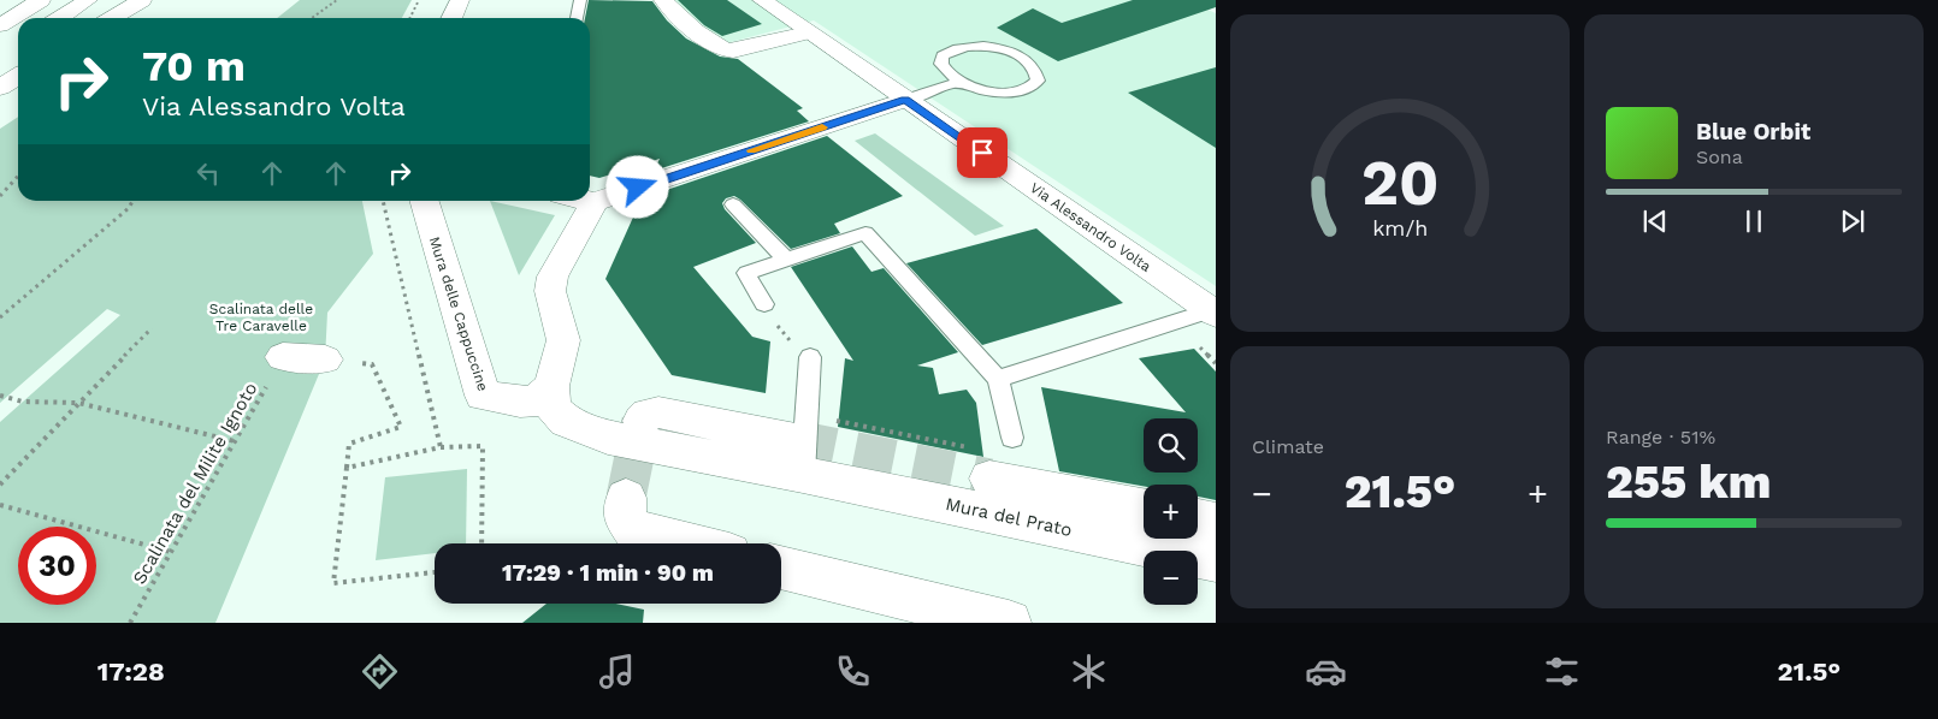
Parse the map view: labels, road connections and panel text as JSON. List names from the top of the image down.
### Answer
{
  "streets": {
    "street": ["Via Alessandro Volta", "Mura delle Cappuccine", "Mura del Prato"],
    "path": ["Scalinata del Milite Ignoto"]
  },
  "crossings": [
    ["Mura delle Cappuccine", "Mura del Prato"]
  ],
  "parks": ["Scalinata delle Tre Caravelle"],
  "page": {
    "turn": ["70 m", "Via Alessandro Volta"],
    "song": ["Blue Orbit", "Sona"],
    "tile": [
      "Climate",
      ["Range · 51%", "255 km"]
    ],
    "map_buttons": ["+", "−"],
    "heat": ["−", "21.5°", "+"],
    "limit": "30",
    "trip": "17:29 · 1 min · 90 m",
    "tabs": ["17:28", "21.5°"],
    "gauge": ["20", "km/h"]
  }
}
